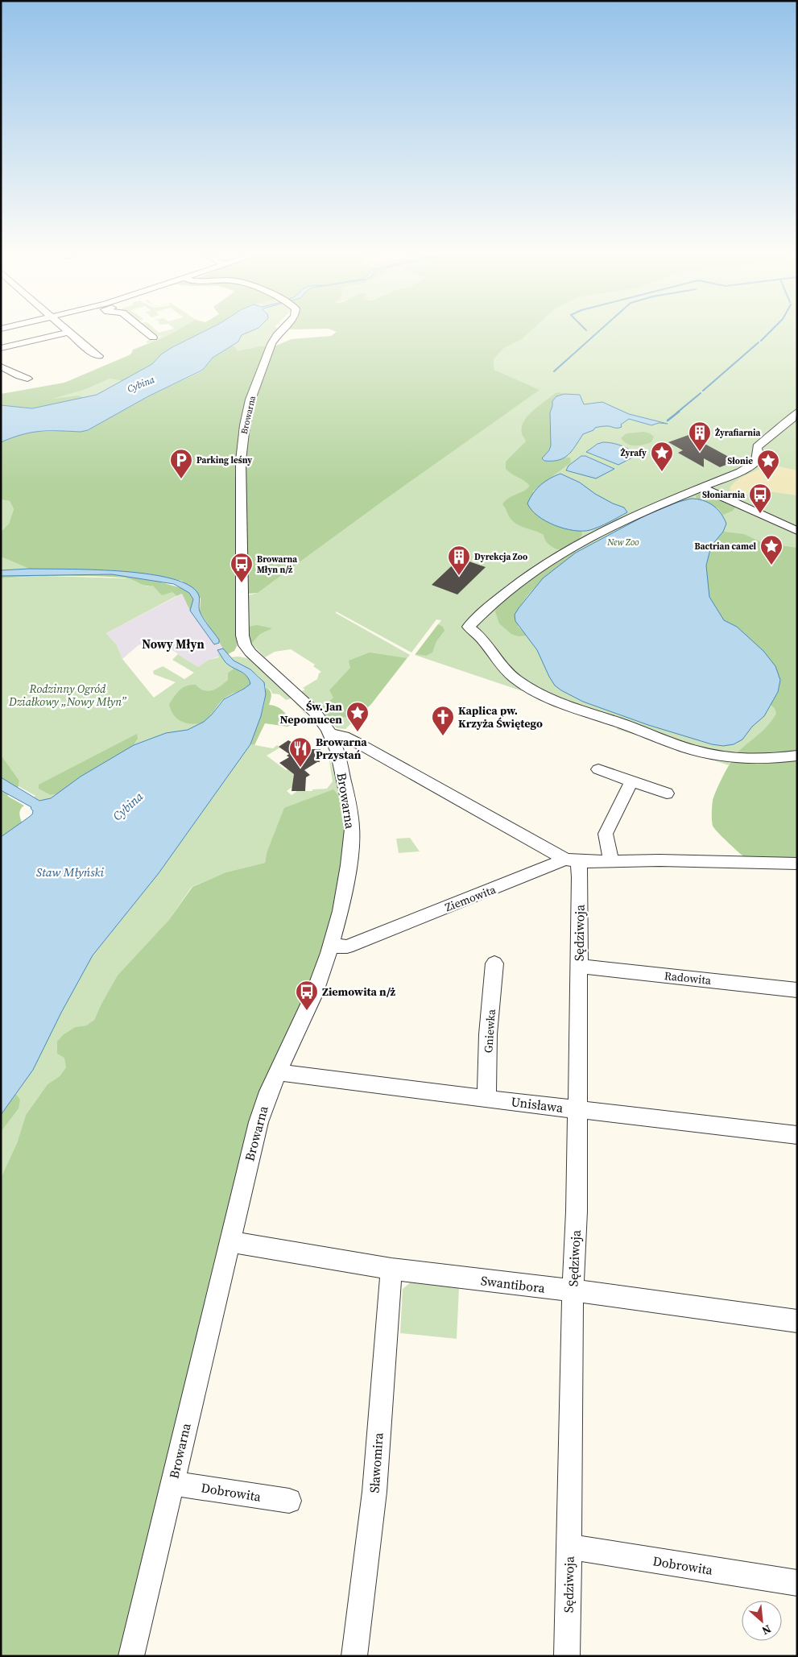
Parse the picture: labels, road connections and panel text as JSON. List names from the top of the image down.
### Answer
{
  "streets": {
    "street": [
      "Browarna",
      "Ziemowita",
      "Sędziwoja",
      "Radowita",
      "Gniewka",
      "Unisława",
      "Swantibora",
      "Sławomira",
      "Dobrowita"
    ]
  },
  "crossings": [
    ["Browarna", "Ziemowita"],
    ["Browarna", "Unisława"],
    ["Browarna", "Swantibora"],
    ["Browarna", "Dobrowita"],
    ["Ziemowita", "Sędziwoja"],
    ["Sędziwoja", "Radowita"],
    ["Sędziwoja", "Unisława"],
    ["Sędziwoja", "Swantibora"],
    ["Sędziwoja", "Dobrowita"],
    ["Gniewka", "Unisława"],
    ["Swantibora", "Sławomira"]
  ],
  "districts": ["Nowy Młyn"],
  "water": ["Cybina", "Staw Młyński"],
  "parks": ["New Zoo", "Rodzinny Ogród Działkowy „Nowy Młyn”"],
  "places": {
    "building": ["Żyrafiarnia", "Dyrekcja Zoo"],
    "place": [
      "Żyrafy",
      "Słonie",
      "Bactrian camel",
      "Św. Jan Nepomucen"
    ],
    "parking": ["Parking leśny"],
    "bus stop": ["Słoniarnia", "Browarna Młyn n/ż", "Ziemowita n/ż"],
    "church": ["Kaplica pw. Krzyża Świętego"],
    "restaurant": ["Browarna Przystań"]
  },
  "north": "bottom right"
}
